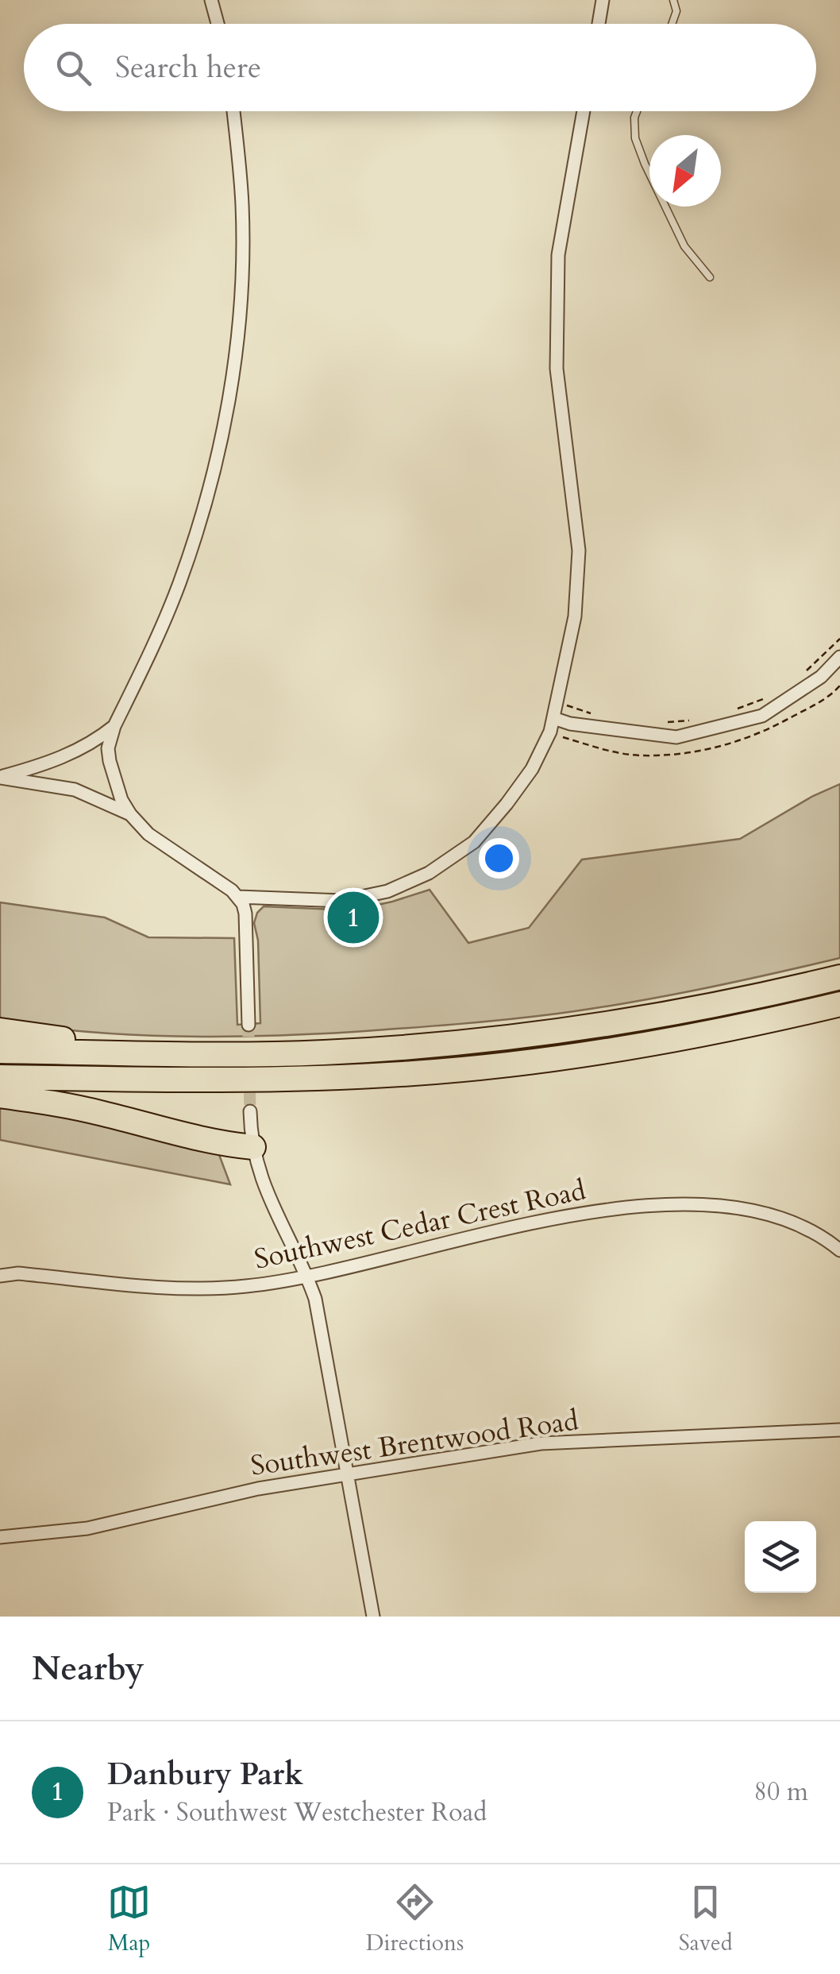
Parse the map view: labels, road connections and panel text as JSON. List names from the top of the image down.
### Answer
{
  "streets": {
    "street": ["Southwest Cedar Crest Road", "Southwest Brentwood Road"]
  },
  "north": "bottom left",
  "page": {
    "search": "Search here",
    "pins": "1",
    "heading": "Nearby",
    "list": [
      {
        "mark": "1",
        "name": "Danbury Park",
        "note": "Park · Southwest Westchester Road",
        "value": "80 m"
      }
    ],
    "nav": ["Map", "Directions", "Saved"]
  }
}
